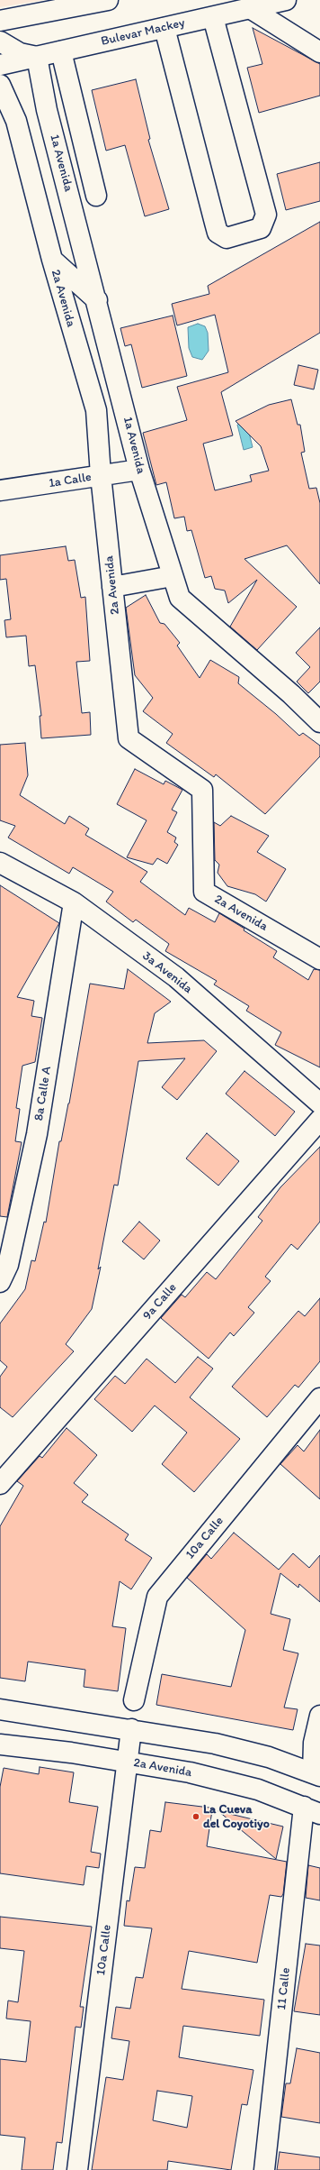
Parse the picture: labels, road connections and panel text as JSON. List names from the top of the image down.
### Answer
{
  "streets": {
    "street": [
      "Bulevar Mackey",
      "1a Avenida",
      "2a Avenida",
      "1a Calle",
      "3a Avenida",
      "8a Calle A",
      "9a Calle",
      "10a Calle",
      "11 Calle"
    ]
  },
  "crossings": [
    ["Bulevar Mackey", "1a Avenida"],
    ["1a Avenida", "1a Calle"],
    ["2a Avenida", "1a Calle"],
    ["2a Avenida", "10a Calle"],
    ["2a Avenida", "11 Calle"],
    ["3a Avenida", "8a Calle A"]
  ],
  "places": ["La Cueva del Coyotiyo"]
}
